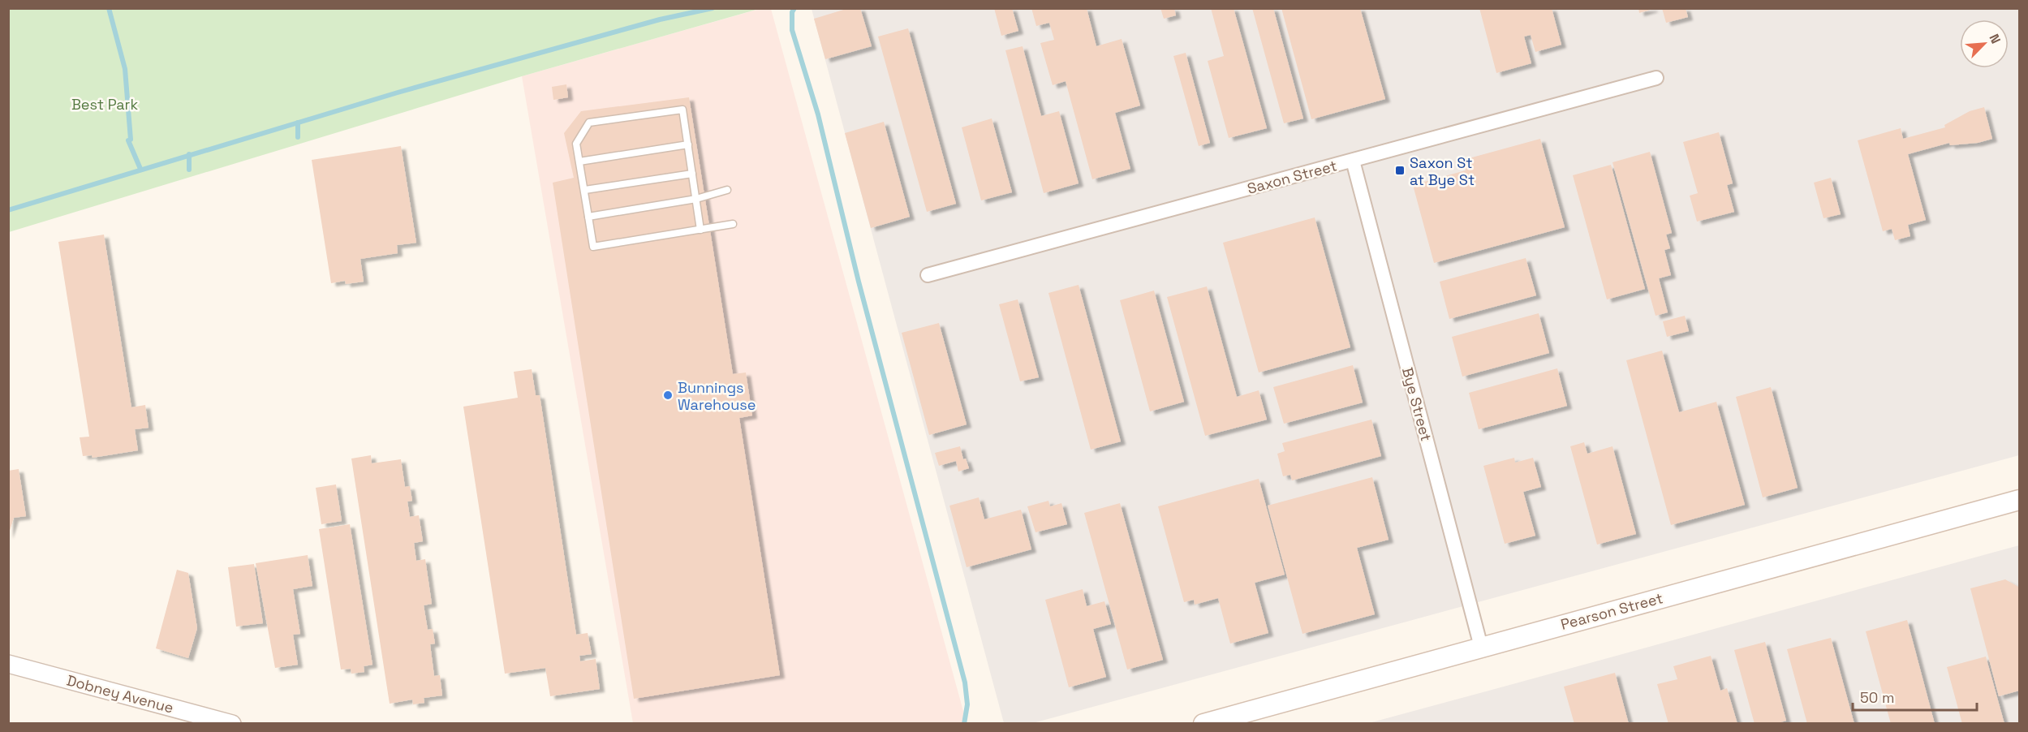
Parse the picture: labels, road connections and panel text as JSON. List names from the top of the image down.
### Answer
{
  "streets": {
    "main road": ["Pearson Street"],
    "street": ["Saxon Street", "Bye Street", "Dobney Avenue"]
  },
  "crossings": [
    ["Saxon Street", "Bye Street"],
    ["Bye Street", "Pearson Street"]
  ],
  "parks": ["Best Park"],
  "places": {
    "transit": ["Saxon St at Bye St"],
    "other": ["Bunnings Warehouse"]
  },
  "scale_bar": "50 m",
  "north": "top right"
}
